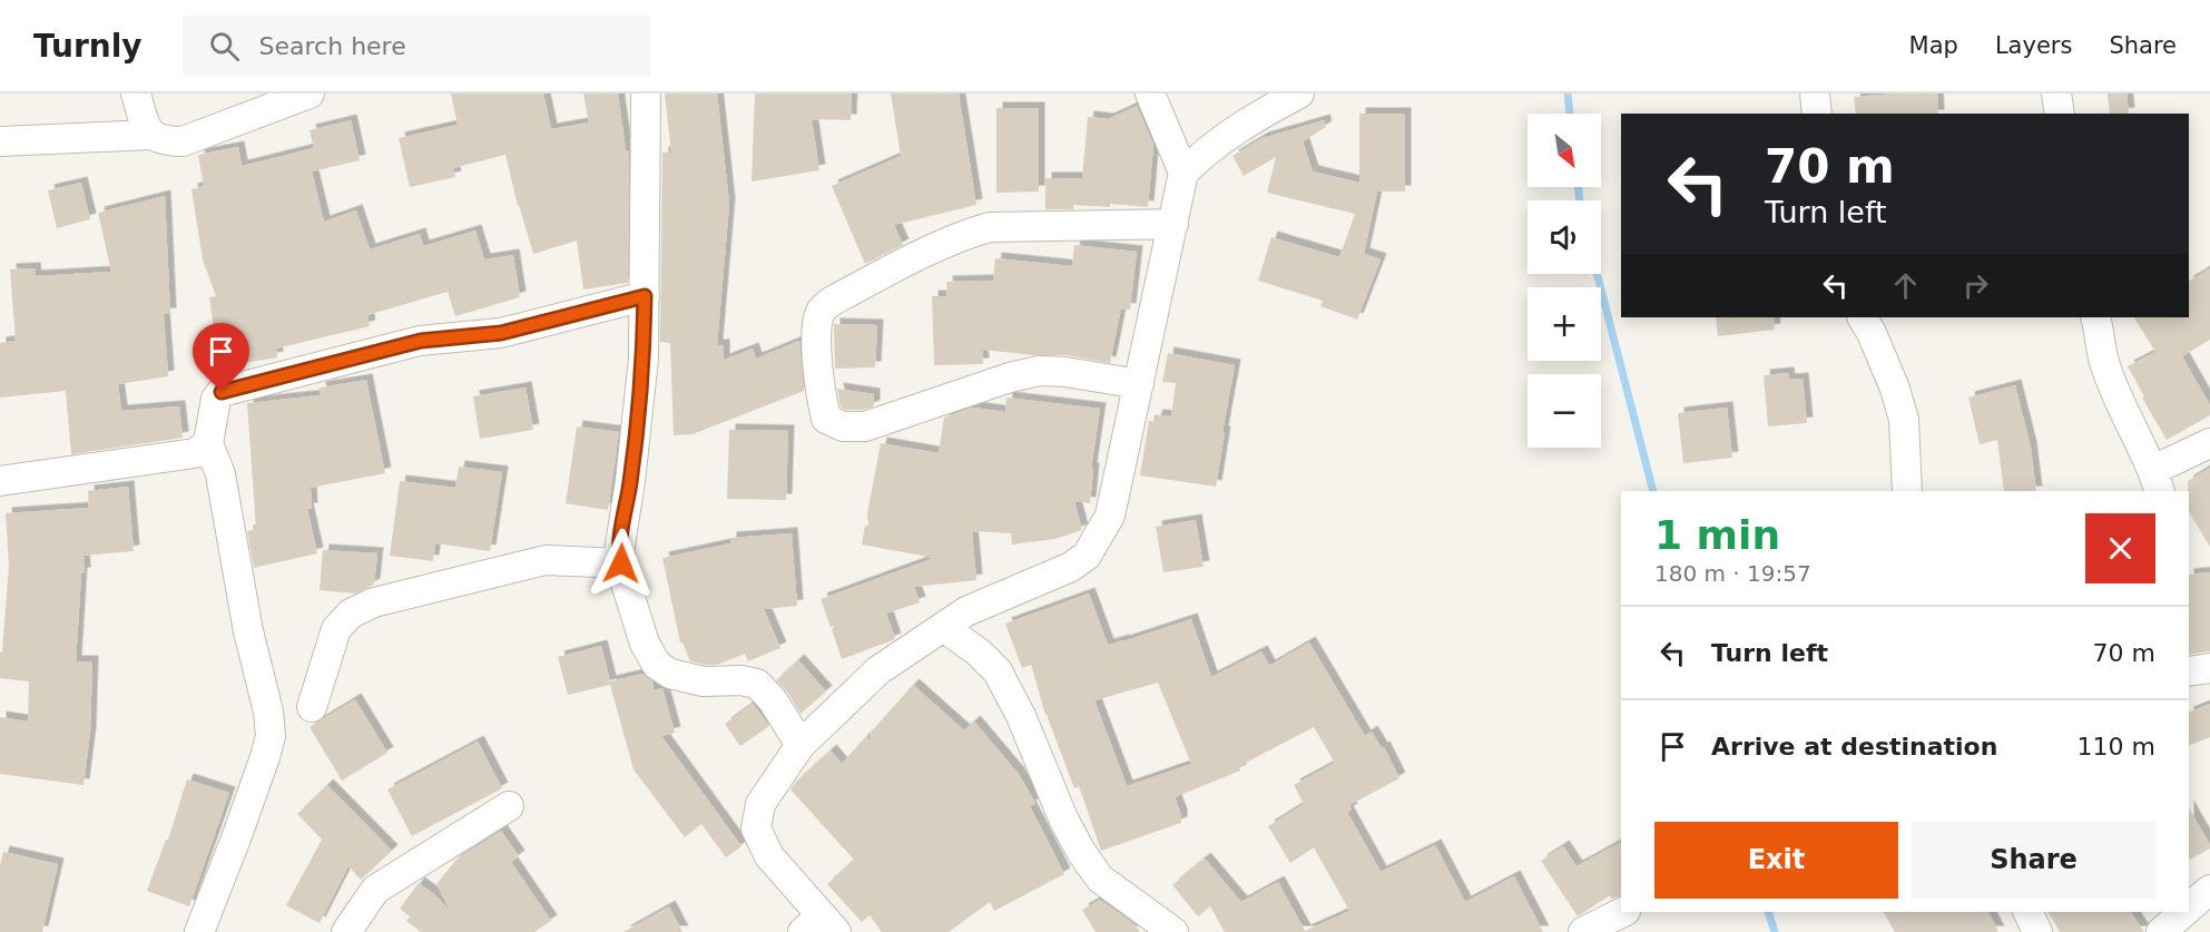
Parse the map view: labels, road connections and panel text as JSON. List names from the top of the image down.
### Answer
{
  "north": "bottom right",
  "page": {
    "header": "Turnly",
    "search": "Search here",
    "nav": ["Map", "Layers", "Share"],
    "map_buttons": ["+", "−"],
    "turn": ["70 m", "Turn left"],
    "heading": ["1 min", "180 m · 19:57"],
    "list": [
      {
        "name": "Turn left",
        "value": "70 m"
      },
      {
        "name": "Arrive at destination",
        "value": "110 m"
      }
    ],
    "buttons": ["Exit", "Share"]
  }
}
